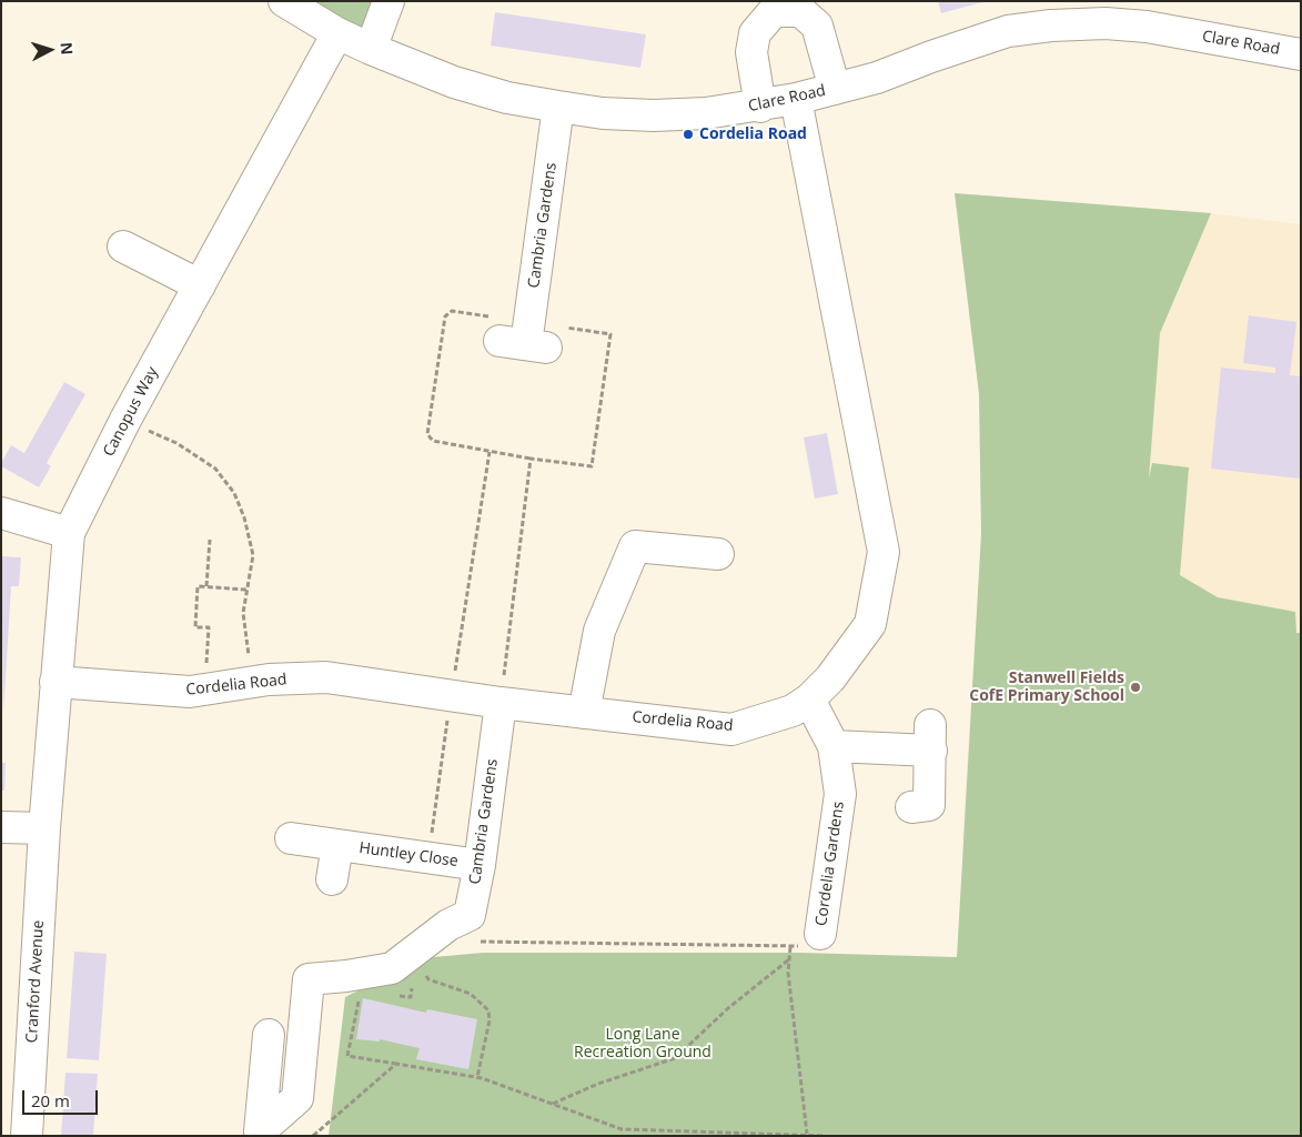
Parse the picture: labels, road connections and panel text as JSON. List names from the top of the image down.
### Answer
{
  "streets": {
    "street": [
      "Clare Road",
      "Cambria Gardens",
      "Canopus Way",
      "Cordelia Road",
      "Huntley Close",
      "Cordelia Gardens",
      "Cranford Avenue"
    ]
  },
  "crossings": [
    ["Clare Road", "Cambria Gardens"],
    ["Clare Road", "Canopus Way"],
    ["Clare Road", "Cordelia Road"],
    ["Cambria Gardens", "Cordelia Road"],
    ["Cambria Gardens", "Huntley Close"],
    ["Canopus Way", "Cordelia Road"],
    ["Canopus Way", "Cranford Avenue"],
    ["Cordelia Road", "Cordelia Gardens"]
  ],
  "parks": ["Long Lane Recreation Ground"],
  "places": ["Cordelia Road", "Stanwell Fields CofE Primary School"],
  "scale_bar": "20 m",
  "north": "right"
}
